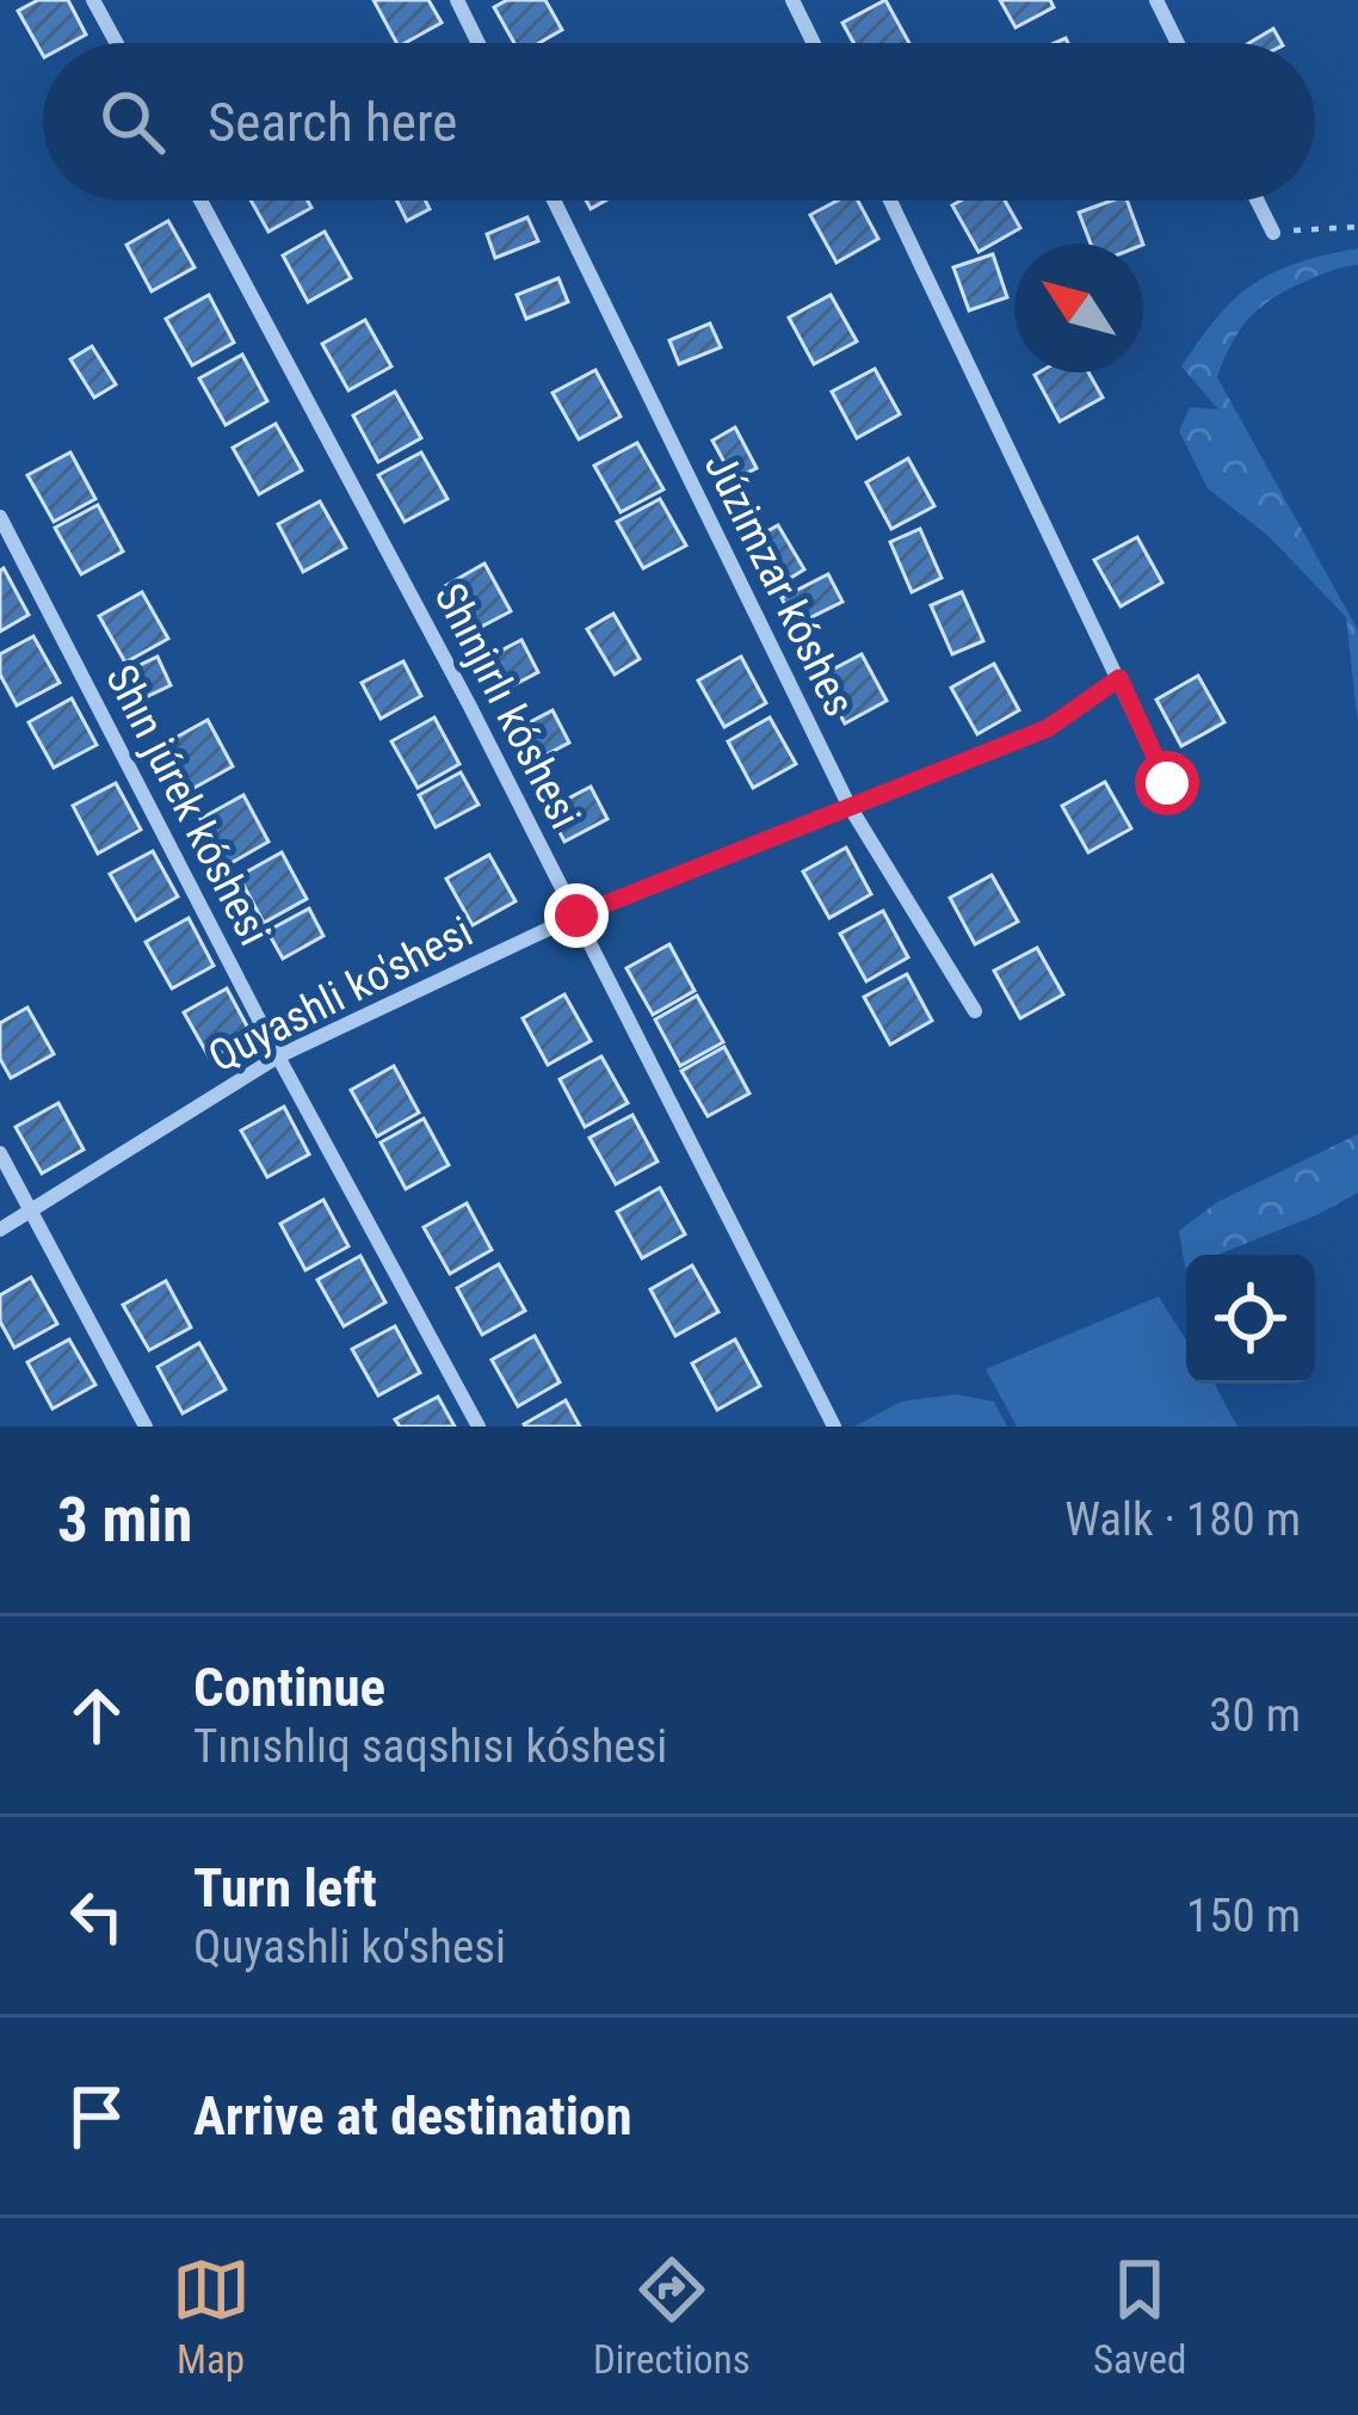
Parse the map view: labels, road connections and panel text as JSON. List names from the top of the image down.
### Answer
{
  "streets": {
    "street": [
      "Júzimzar kóshes",
      "Shınjırlı kóshesi",
      "Shın júrek kóshesi",
      "Quyashli ko'shesi"
    ]
  },
  "crossings": [
    ["Júzimzar kóshes", "Quyashli ko'shesi"],
    ["Shınjırlı kóshesi", "Quyashli ko'shesi"],
    ["Shın júrek kóshesi", "Quyashli ko'shesi"]
  ],
  "north": "top left",
  "page": {
    "search": "Search here",
    "heading": ["3 min", "Walk · 180 m"],
    "list": [
      ["Continue", "Tınıshlıq saqshısı kóshesi", "30 m"],
      ["Turn left", "Quyashli ko'shesi", "150 m"],
      "Arrive at destination"
    ],
    "nav": ["Map", "Directions", "Saved"]
  }
}
